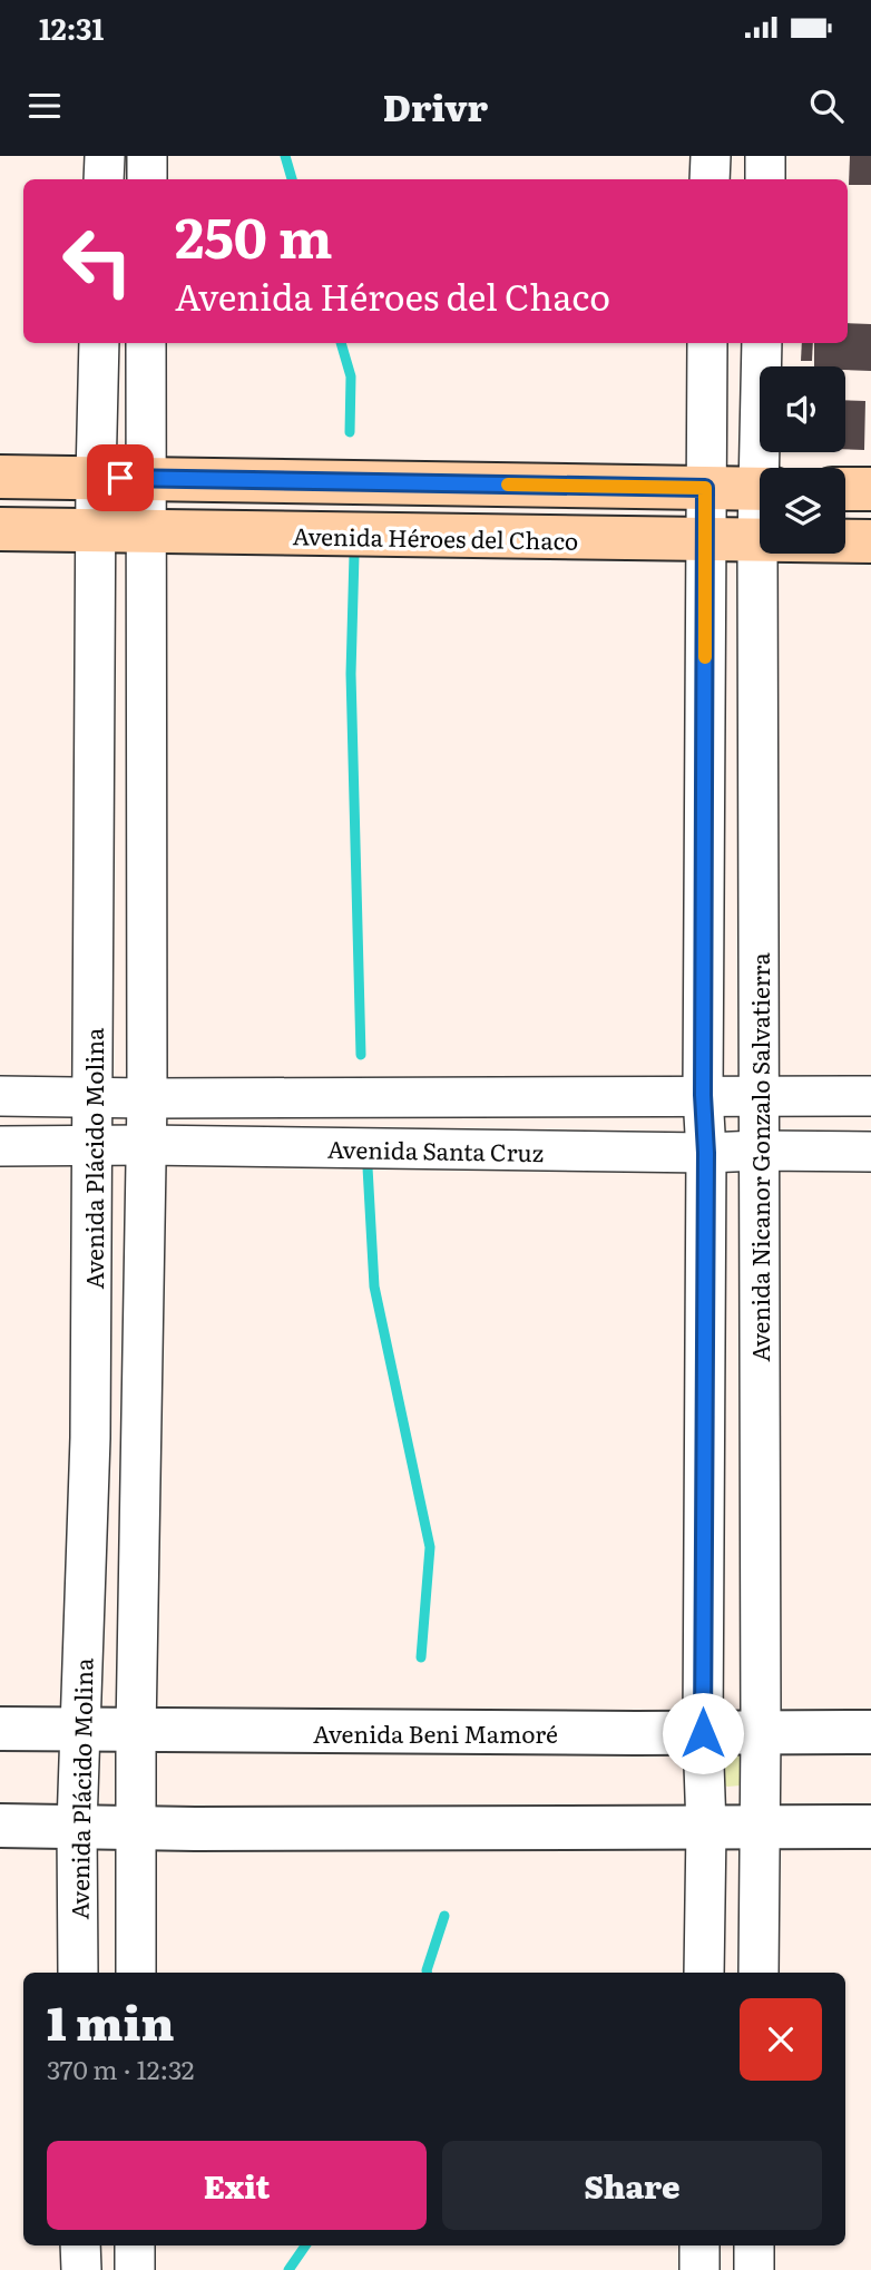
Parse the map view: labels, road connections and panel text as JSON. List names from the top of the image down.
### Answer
{
  "streets": {
    "main road": ["Avenida Héroes del Chaco"],
    "street": [
      "Avenida Santa Cruz",
      "Avenida Nicanor Gonzalo Salvatierra",
      "Avenida Plácido Molina",
      "Avenida Beni Mamoré"
    ]
  },
  "crossings": [
    ["Avenida Héroes del Chaco", "Avenida Nicanor Gonzalo Salvatierra"],
    ["Avenida Héroes del Chaco", "Avenida Plácido Molina"],
    ["Avenida Santa Cruz", "Avenida Nicanor Gonzalo Salvatierra"],
    ["Avenida Santa Cruz", "Avenida Plácido Molina"],
    ["Avenida Nicanor Gonzalo Salvatierra", "Avenida Beni Mamoré"],
    ["Avenida Plácido Molina", "Avenida Beni Mamoré"]
  ],
  "page": {
    "status": "12:31",
    "header": "Drivr",
    "turn": ["250 m", "Avenida Héroes del Chaco"],
    "heading": ["1 min", "370 m · 12:32"],
    "buttons": ["Exit", "Share"]
  }
}
